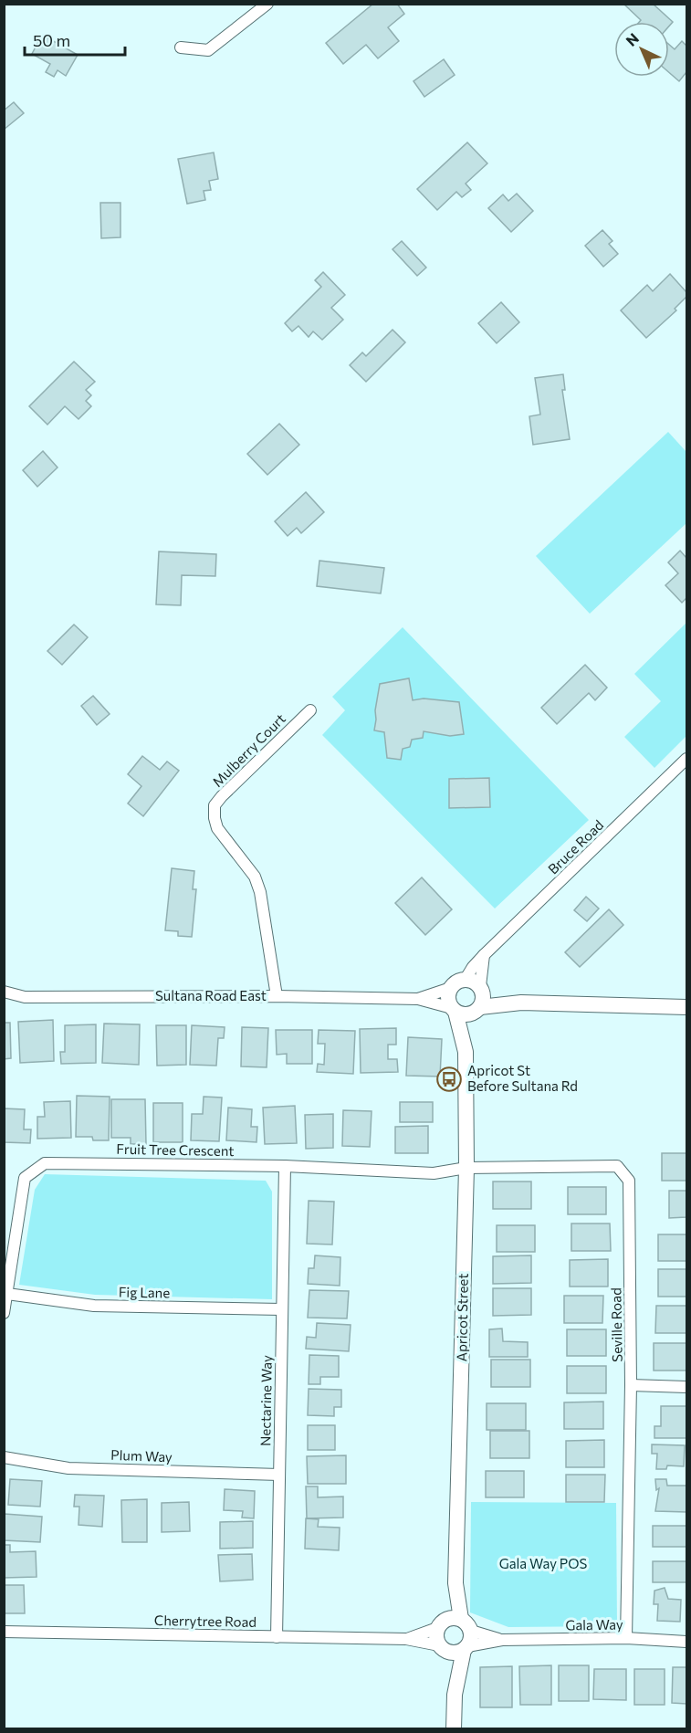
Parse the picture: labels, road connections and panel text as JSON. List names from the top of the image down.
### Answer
{
  "streets": {
    "street": [
      "Mulberry Court",
      "Bruce Road",
      "Sultana Road East",
      "Fruit Tree Crescent",
      "Fig Lane",
      "Apricot Street",
      "Seville Road",
      "Nectarine Way",
      "Plum Way",
      "Cherrytree Road",
      "Gala Way"
    ]
  },
  "crossings": [
    ["Mulberry Court", "Sultana Road East"],
    ["Bruce Road", "Sultana Road East"],
    ["Bruce Road", "Apricot Street"],
    ["Sultana Road East", "Apricot Street"],
    ["Fruit Tree Crescent", "Fig Lane"],
    ["Fruit Tree Crescent", "Apricot Street"],
    ["Fruit Tree Crescent", "Seville Road"],
    ["Fruit Tree Crescent", "Nectarine Way"],
    ["Fig Lane", "Nectarine Way"],
    ["Apricot Street", "Seville Road"],
    ["Apricot Street", "Cherrytree Road"],
    ["Apricot Street", "Gala Way"],
    ["Seville Road", "Gala Way"],
    ["Nectarine Way", "Plum Way"],
    ["Nectarine Way", "Cherrytree Road"],
    ["Cherrytree Road", "Gala Way"]
  ],
  "parks": ["Gala Way POS"],
  "places": {
    "bus stop": ["Apricot St Before Sultana Rd"]
  },
  "scale_bar": "50 m",
  "north": "top left"
}
